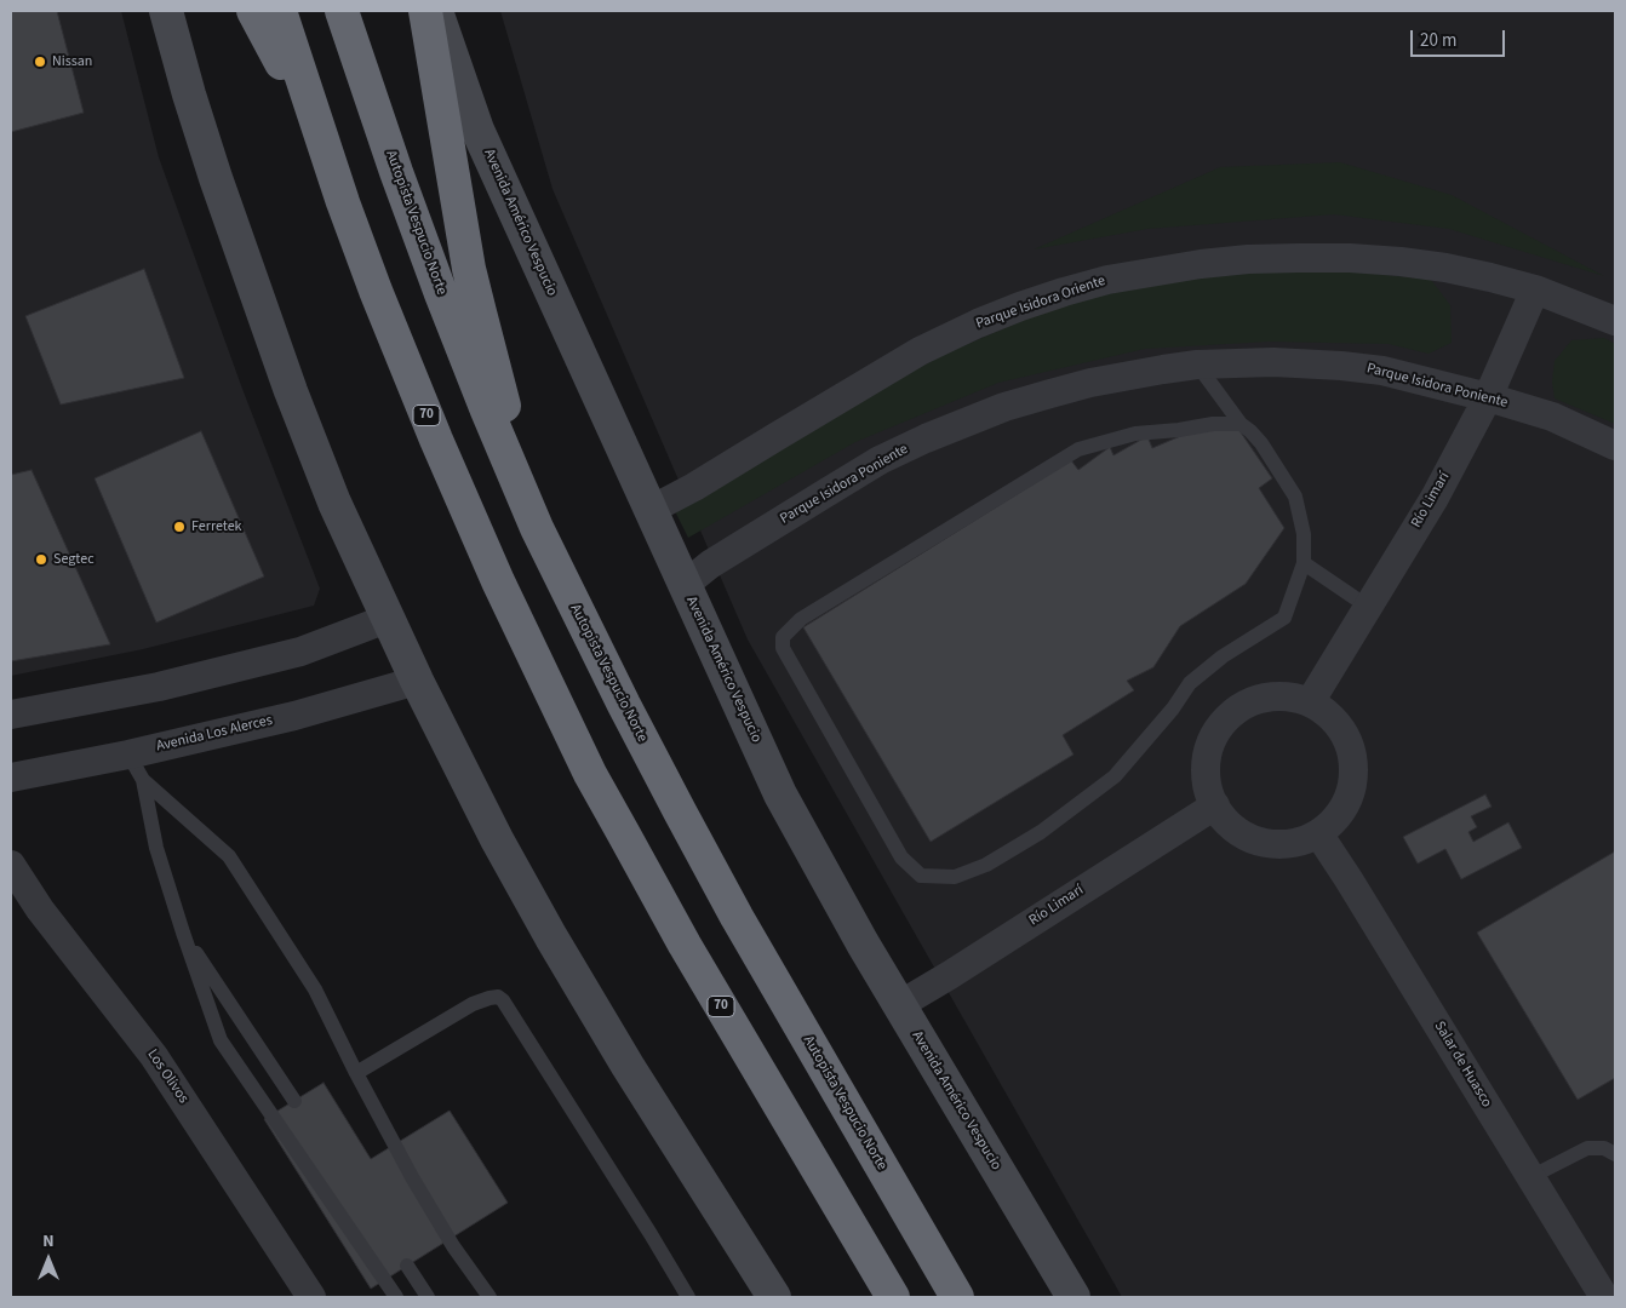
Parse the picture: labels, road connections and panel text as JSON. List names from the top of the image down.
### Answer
{
  "streets": {
    "highway": ["Autopista Vespucio Norte", "70"],
    "street": [
      "Avenida Américo Vespucio",
      "Parque Isidora Oriente",
      "Parque Isidora Poniente",
      "Río Limarí",
      "Avenida Los Alerces",
      "Salar de Huasco",
      "Los Olivos"
    ]
  },
  "crossings": [
    ["Avenida Américo Vespucio", "Parque Isidora Oriente"],
    ["Avenida Américo Vespucio", "Parque Isidora Poniente"],
    ["Avenida Américo Vespucio", "Río Limarí"],
    ["Parque Isidora Oriente", "Río Limarí"],
    ["Parque Isidora Poniente", "Río Limarí"],
    ["Río Limarí", "Salar de Huasco"]
  ],
  "places": ["Nissan", "Ferretek", "Segtec"],
  "scale_bar": "20 m",
  "north": "top"
}
